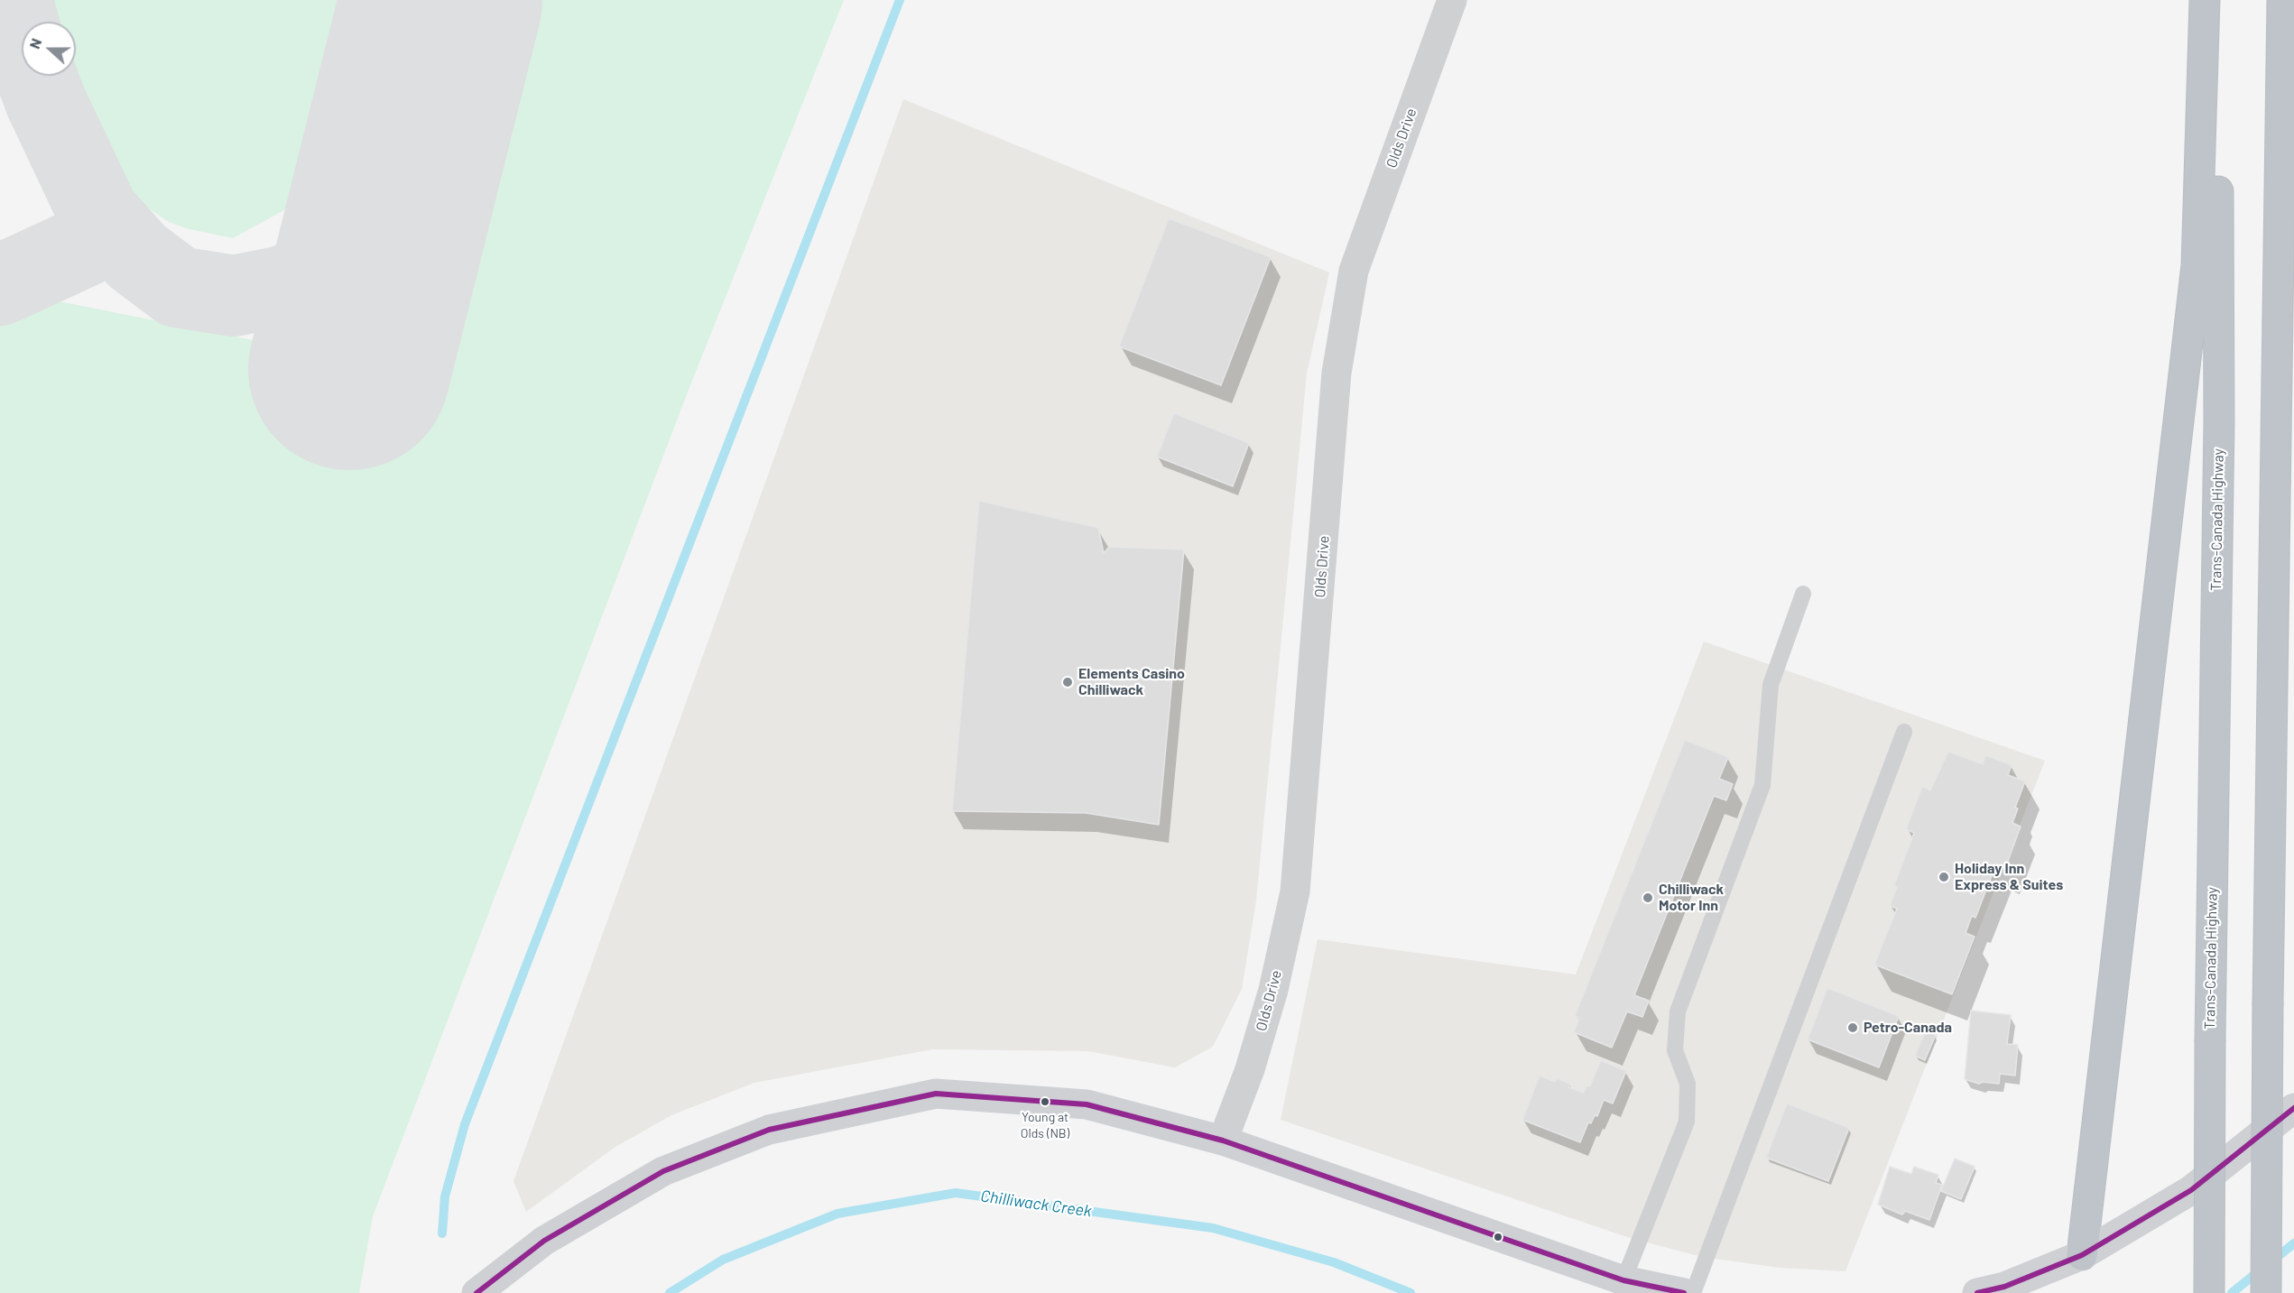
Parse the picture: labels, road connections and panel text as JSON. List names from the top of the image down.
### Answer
{
  "streets": {
    "highway": ["Trans-Canada Highway"],
    "street": ["Olds Drive"]
  },
  "water": ["Chilliwack Creek"],
  "places": [
    "Elements Casino Chilliwack",
    "Holiday Inn Express & Suites",
    "Chilliwack Motor Inn",
    "Petro-Canada",
    "Young at Olds (NB)"
  ],
  "north": "left"
}
